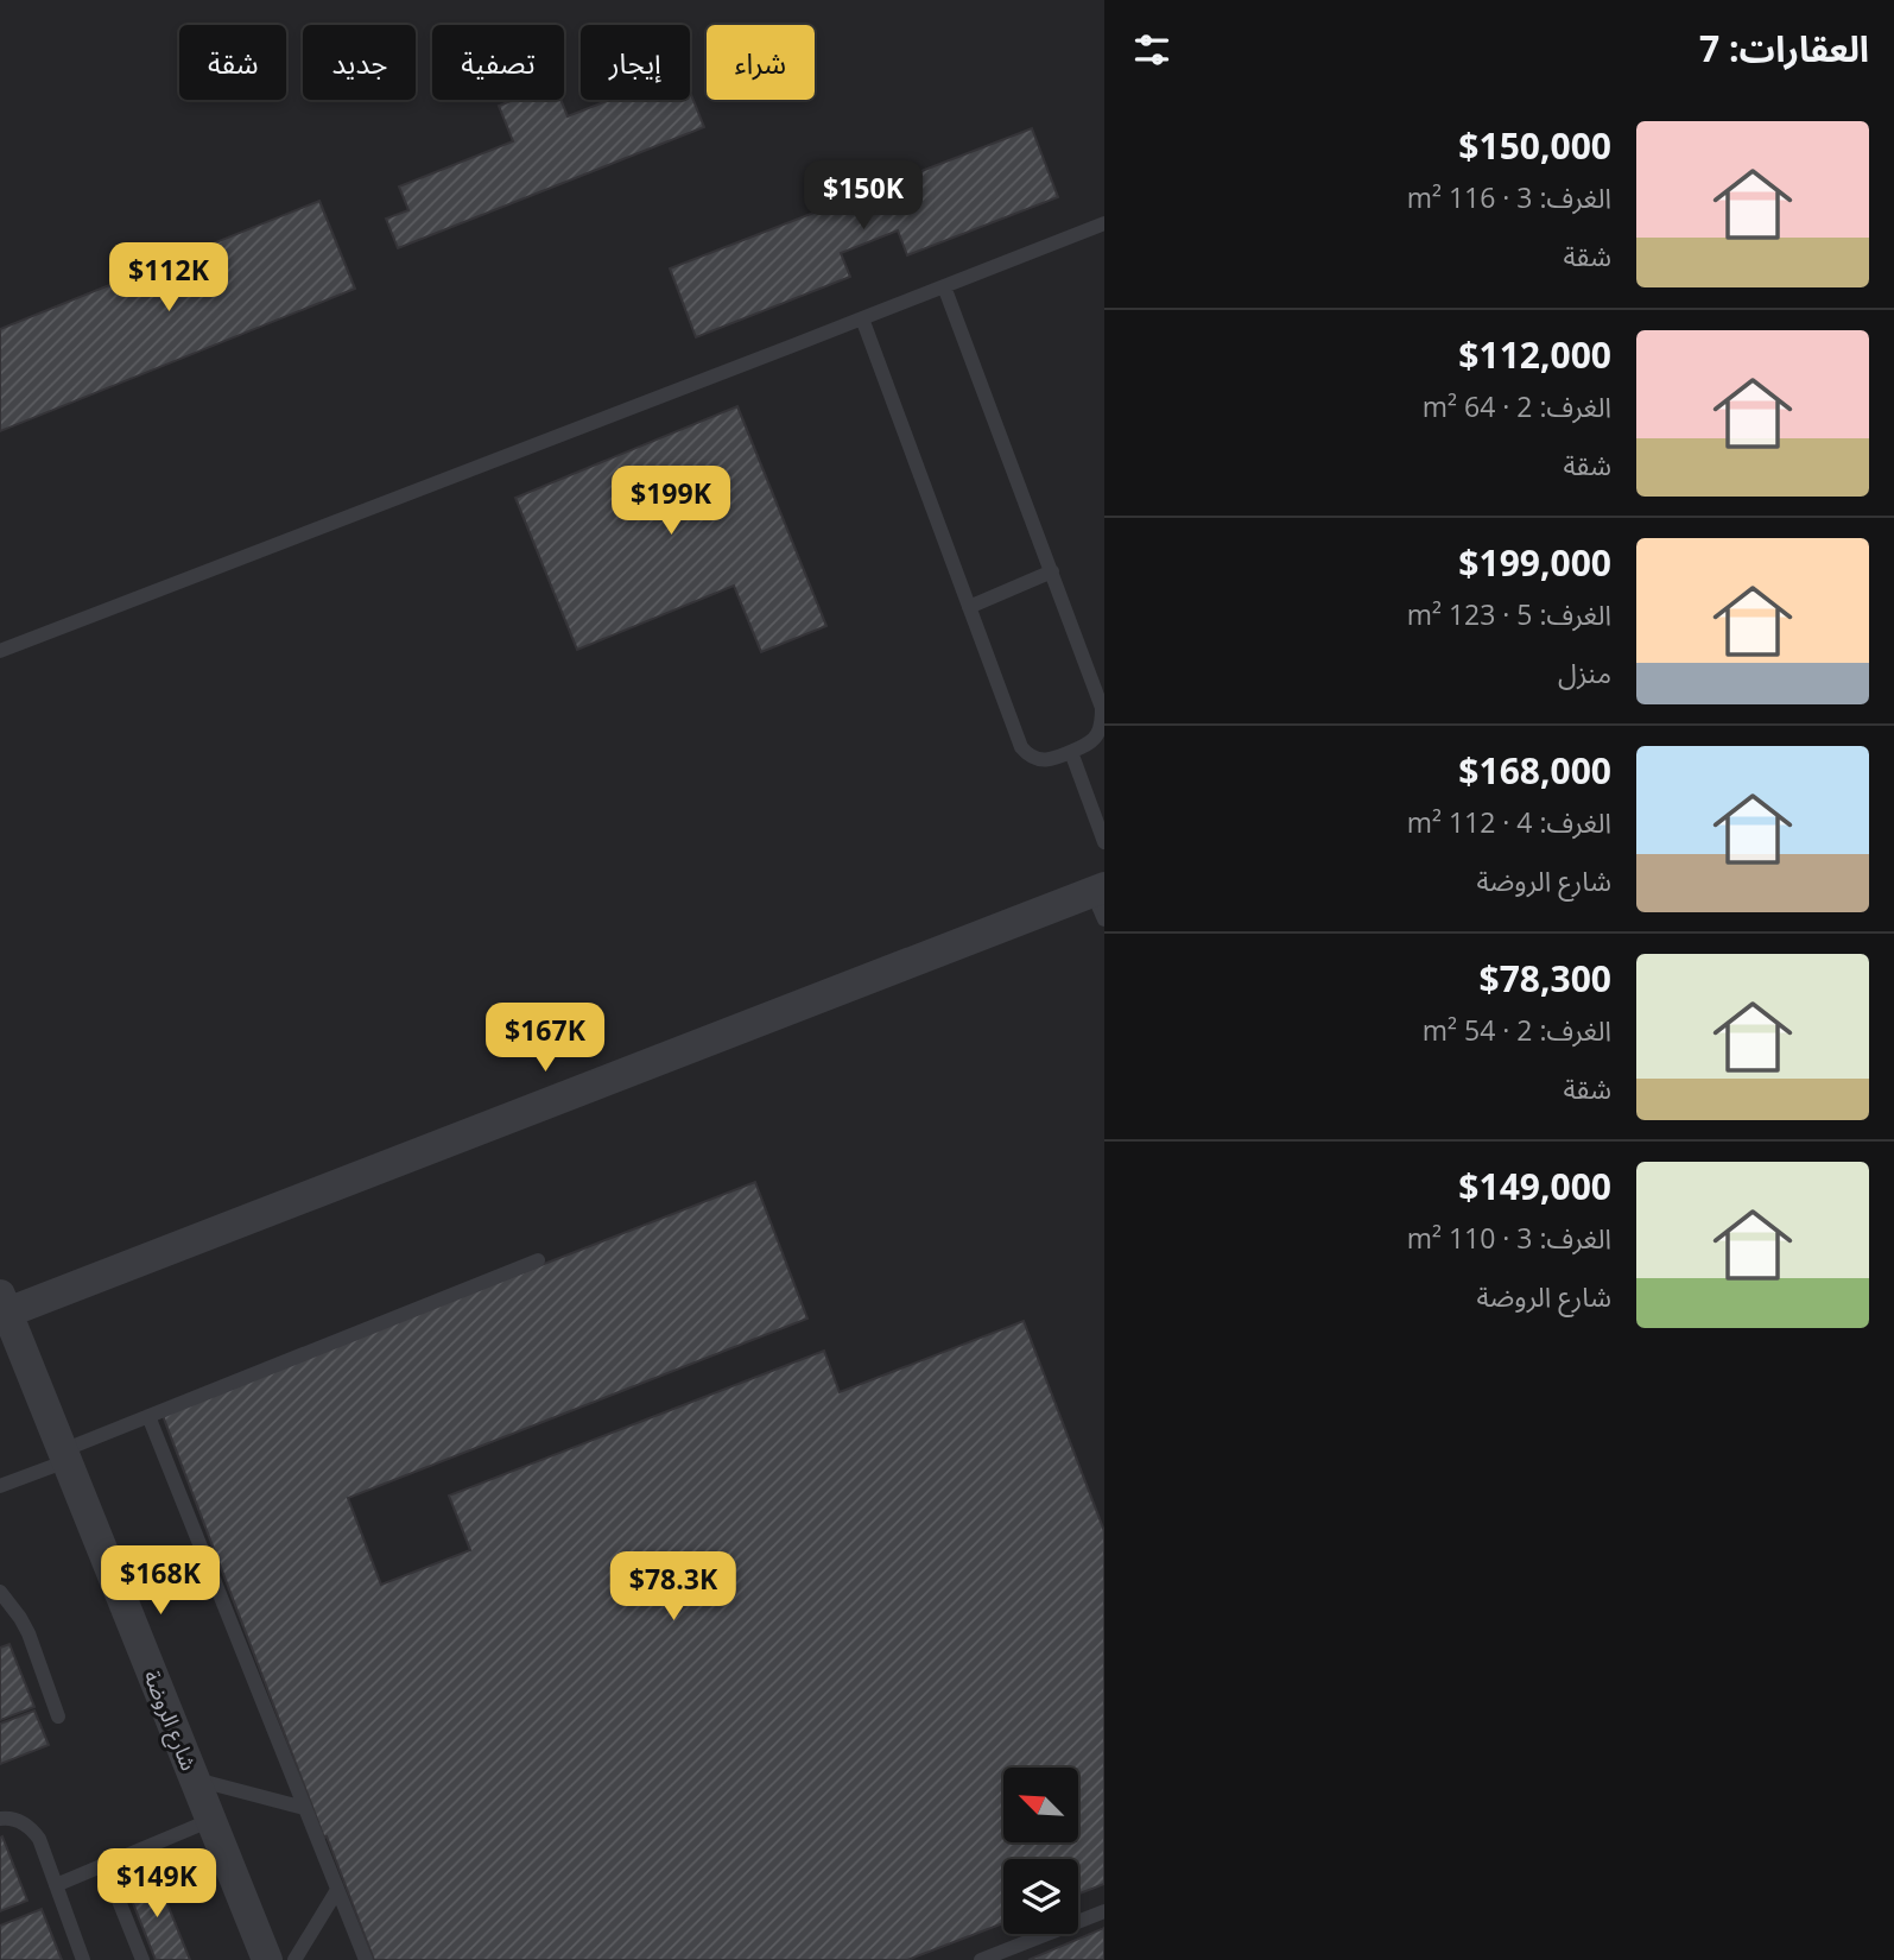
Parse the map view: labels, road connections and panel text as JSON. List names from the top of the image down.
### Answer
{
  "streets": {
    "street": ["شارع الروضة"]
  },
  "north": "top left",
  "page": {
    "heading": "العقارات: 7",
    "chip": [
      "شراء",
      "إيجار",
      "تصفية",
      "جديد",
      "شقة"
    ],
    "list": [
      {
        "name": "$150,000",
        "note": "الغرف: 3 · 116 m² · شقة"
      },
      {
        "name": "$112,000",
        "note": "الغرف: 2 · 64 m² · شقة"
      },
      {
        "name": "$199,000",
        "note": "الغرف: 5 · 123 m² · منزل"
      },
      {
        "name": "$168,000",
        "note": "الغرف: 4 · 112 m² · شارع الروضة"
      },
      {
        "name": "$78,300",
        "note": "الغرف: 2 · 54 m² · شقة"
      },
      {
        "name": "$149,000",
        "note": "الغرف: 3 · 110 m² · شارع الروضة"
      }
    ],
    "price": [
      "$150K",
      "$112K",
      "$199K",
      "$167K",
      "$168K",
      "$78.3K",
      "$149K"
    ]
  }
}
